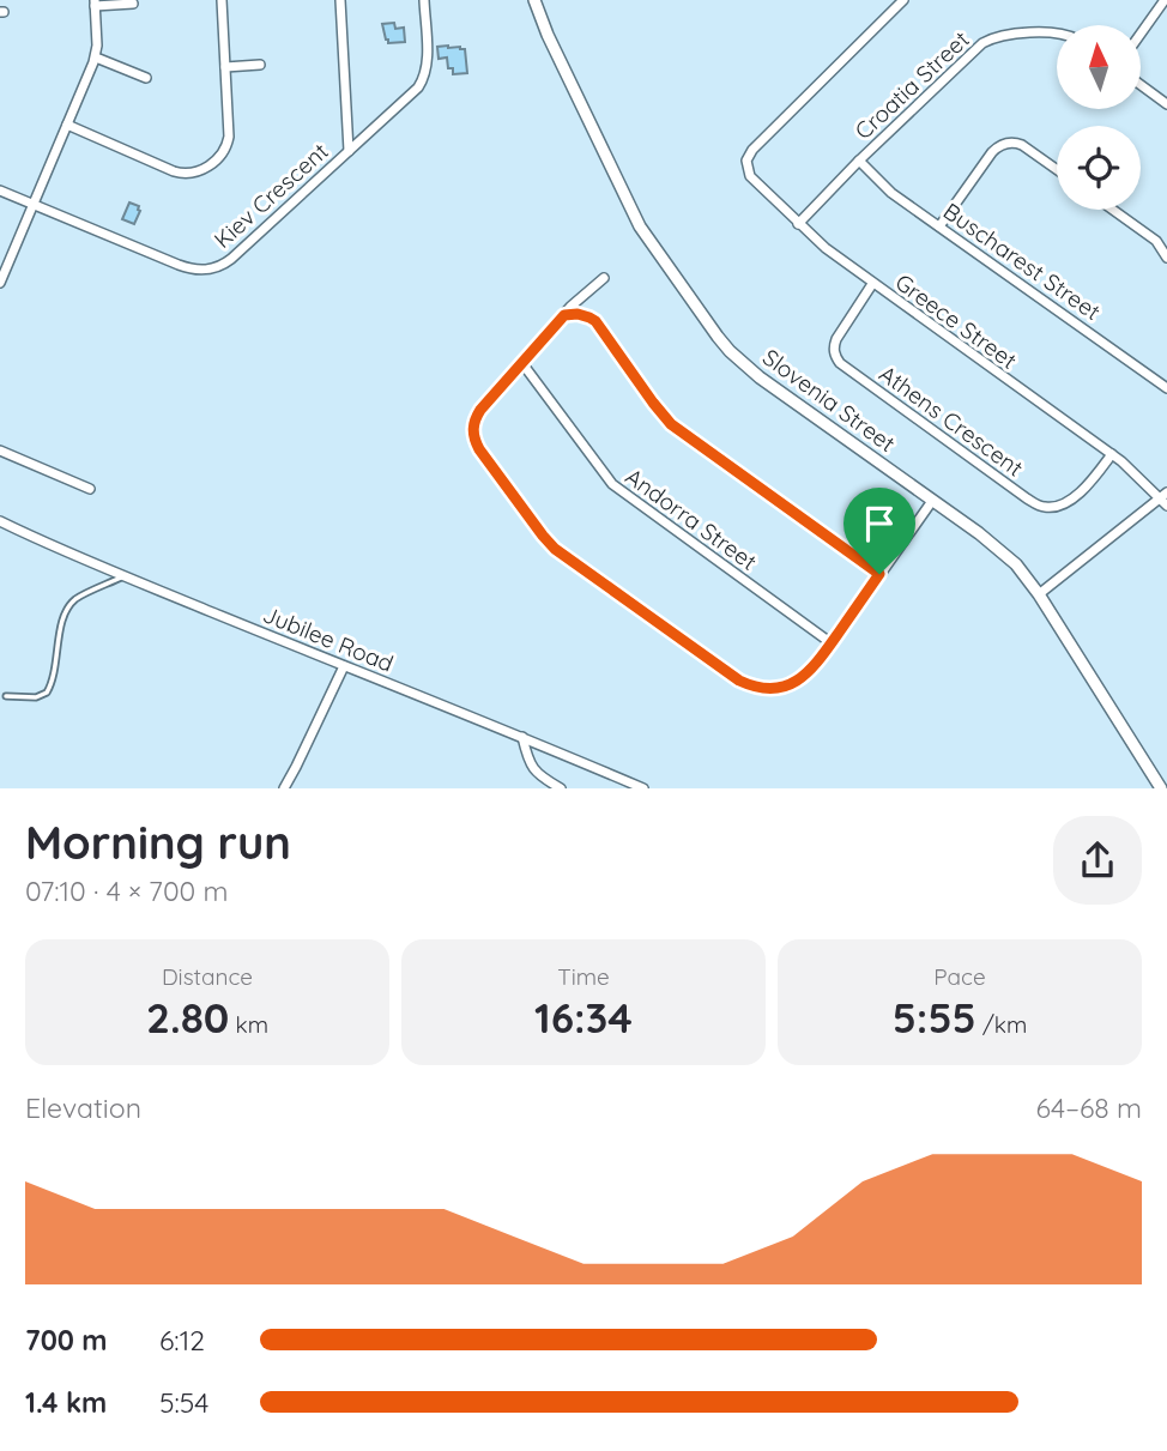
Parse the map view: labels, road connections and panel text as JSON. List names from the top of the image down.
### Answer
{
  "streets": {
    "street": [
      "Croatia Street",
      "Kiev Crescent",
      "Buscharest Street",
      "Greece Street",
      "Slovenia Street",
      "Athens Crescent",
      "Andorra Street",
      "Jubilee Road"
    ]
  },
  "crossings": [
    ["Croatia Street", "Buscharest Street"],
    ["Croatia Street", "Greece Street"],
    ["Greece Street", "Athens Crescent"]
  ],
  "north": "top",
  "page": {
    "heading": ["Morning run", "07:10 · 4 × 700 m"],
    "stats": [
      ["Distance", "2.80 km"],
      ["Time", "16:34"],
      ["Pace", "5:55 /km"]
    ],
    "chart": ["Elevation", "64–68 m"],
    "list": [
      {
        "name": "700 m",
        "note": "6:12"
      },
      {
        "name": "1.4 km",
        "note": "5:54"
      }
    ]
  }
}
